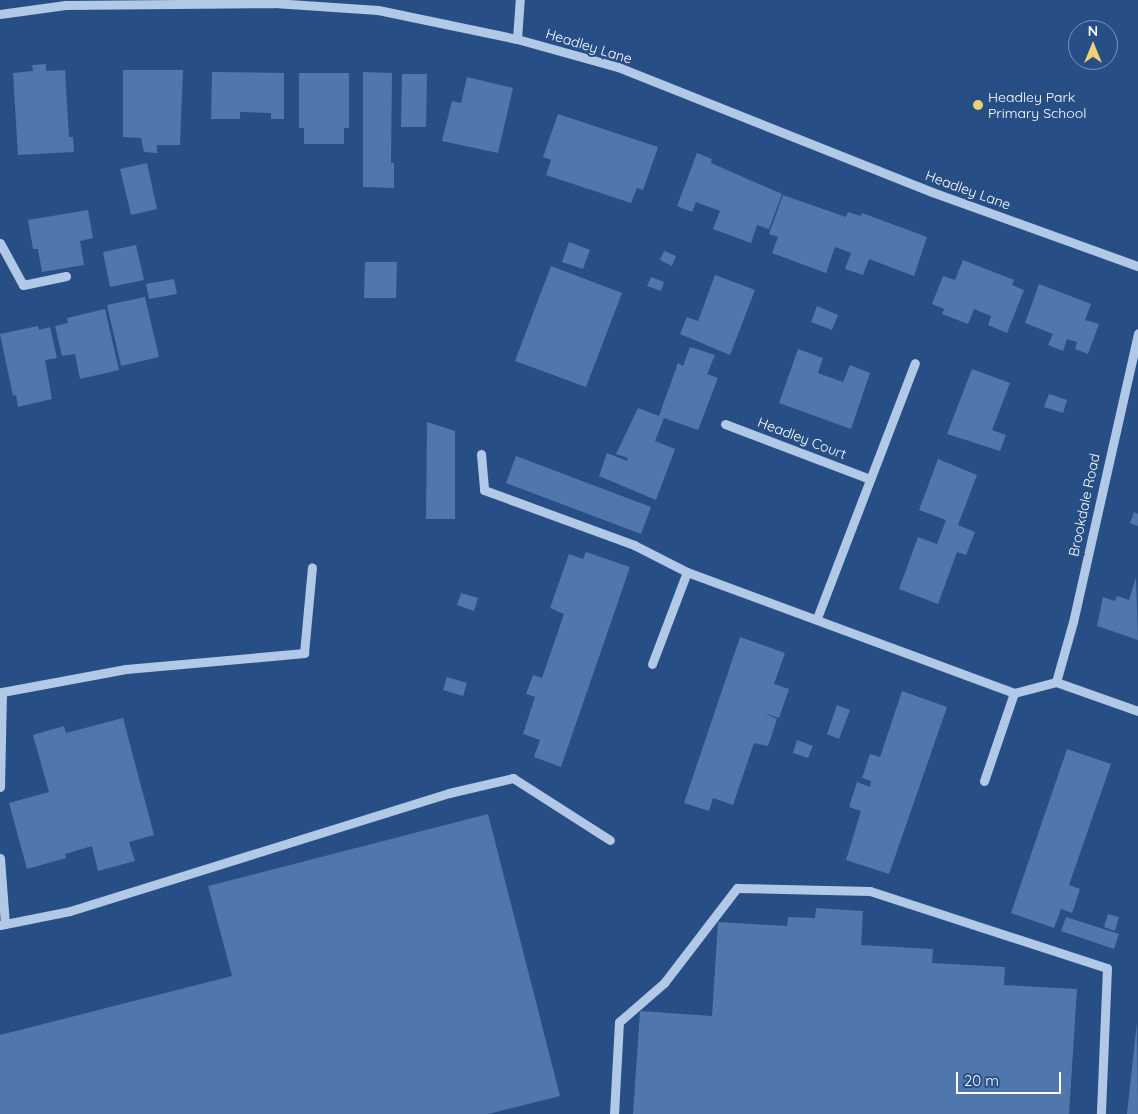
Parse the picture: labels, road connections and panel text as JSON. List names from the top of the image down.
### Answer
{
  "streets": {
    "street": ["Headley Lane", "Headley Court", "Brookdale Road"]
  },
  "places": ["Headley Park Primary School"],
  "scale_bar": "20 m",
  "north": "top"
}
